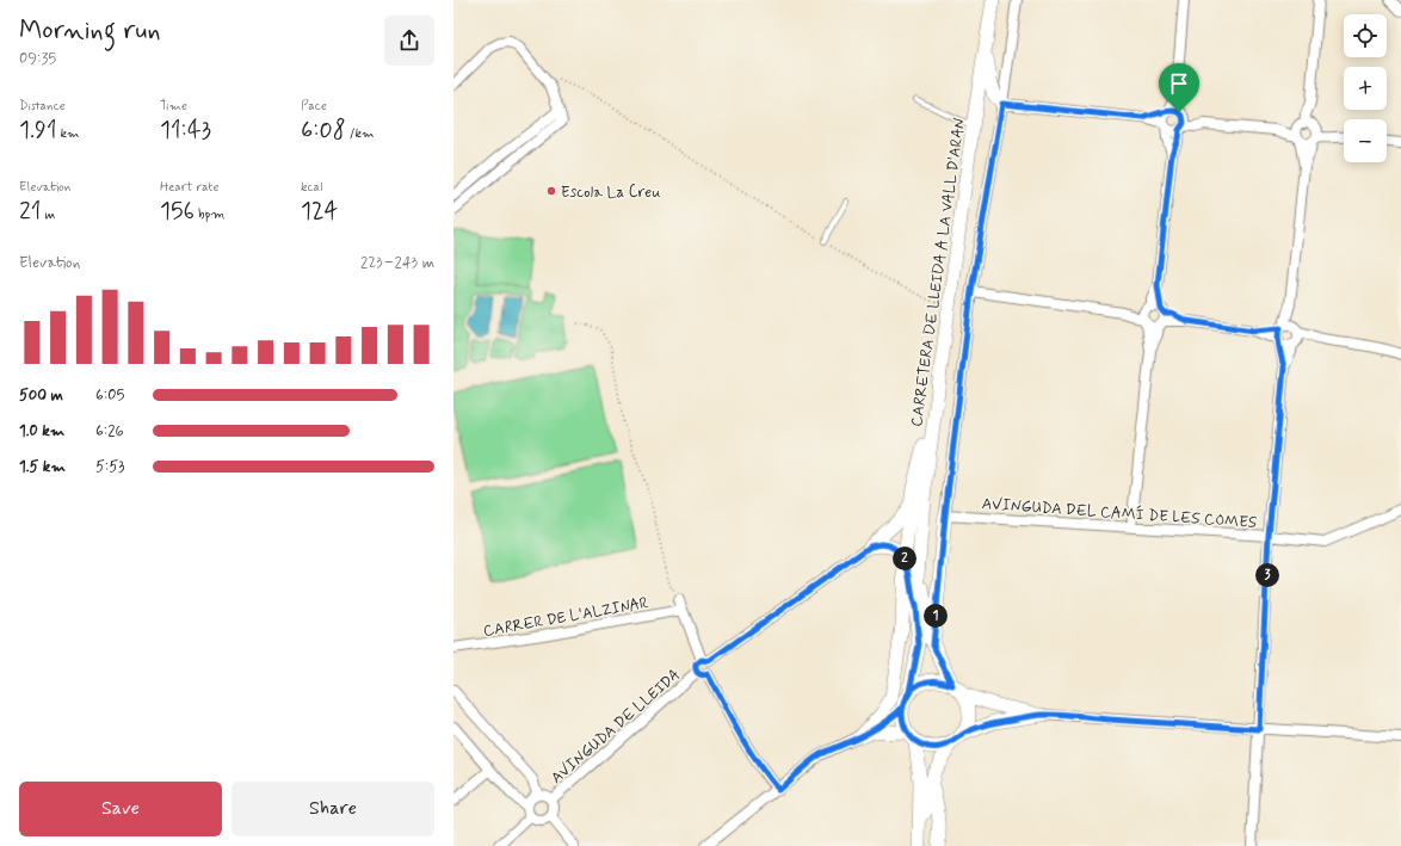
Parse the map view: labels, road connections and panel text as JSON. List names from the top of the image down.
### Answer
{
  "streets": {
    "main road": ["CARRETERA DE LLEIDA A LA VALL D'ARAN"],
    "street": ["AVINGUDA DEL CAMÍ DE LES COMES", "CARRER DE L'ALZINAR", "AVINGUDA DE LLEIDA"]
  },
  "places": ["Escola La Creu"],
  "page": {
    "heading": ["Morning run", "09:35"],
    "map_buttons": ["+", "−"],
    "stats": [
      ["Distance", "1.91 km"],
      ["Time", "11:43"],
      ["Pace", "6:08 /km"],
      ["Elevation", "21 m"],
      ["Heart rate", "156 bpm"],
      ["kcal", "124"]
    ],
    "chart": ["Elevation", "223–243 m"],
    "list": [
      {
        "name": "500 m",
        "note": "6:05"
      },
      {
        "name": "1.0 km",
        "note": "6:26"
      },
      {
        "name": "1.5 km",
        "note": "5:53"
      }
    ],
    "pins": ["2", "3", "1"],
    "buttons": ["Save", "Share"]
  }
}
